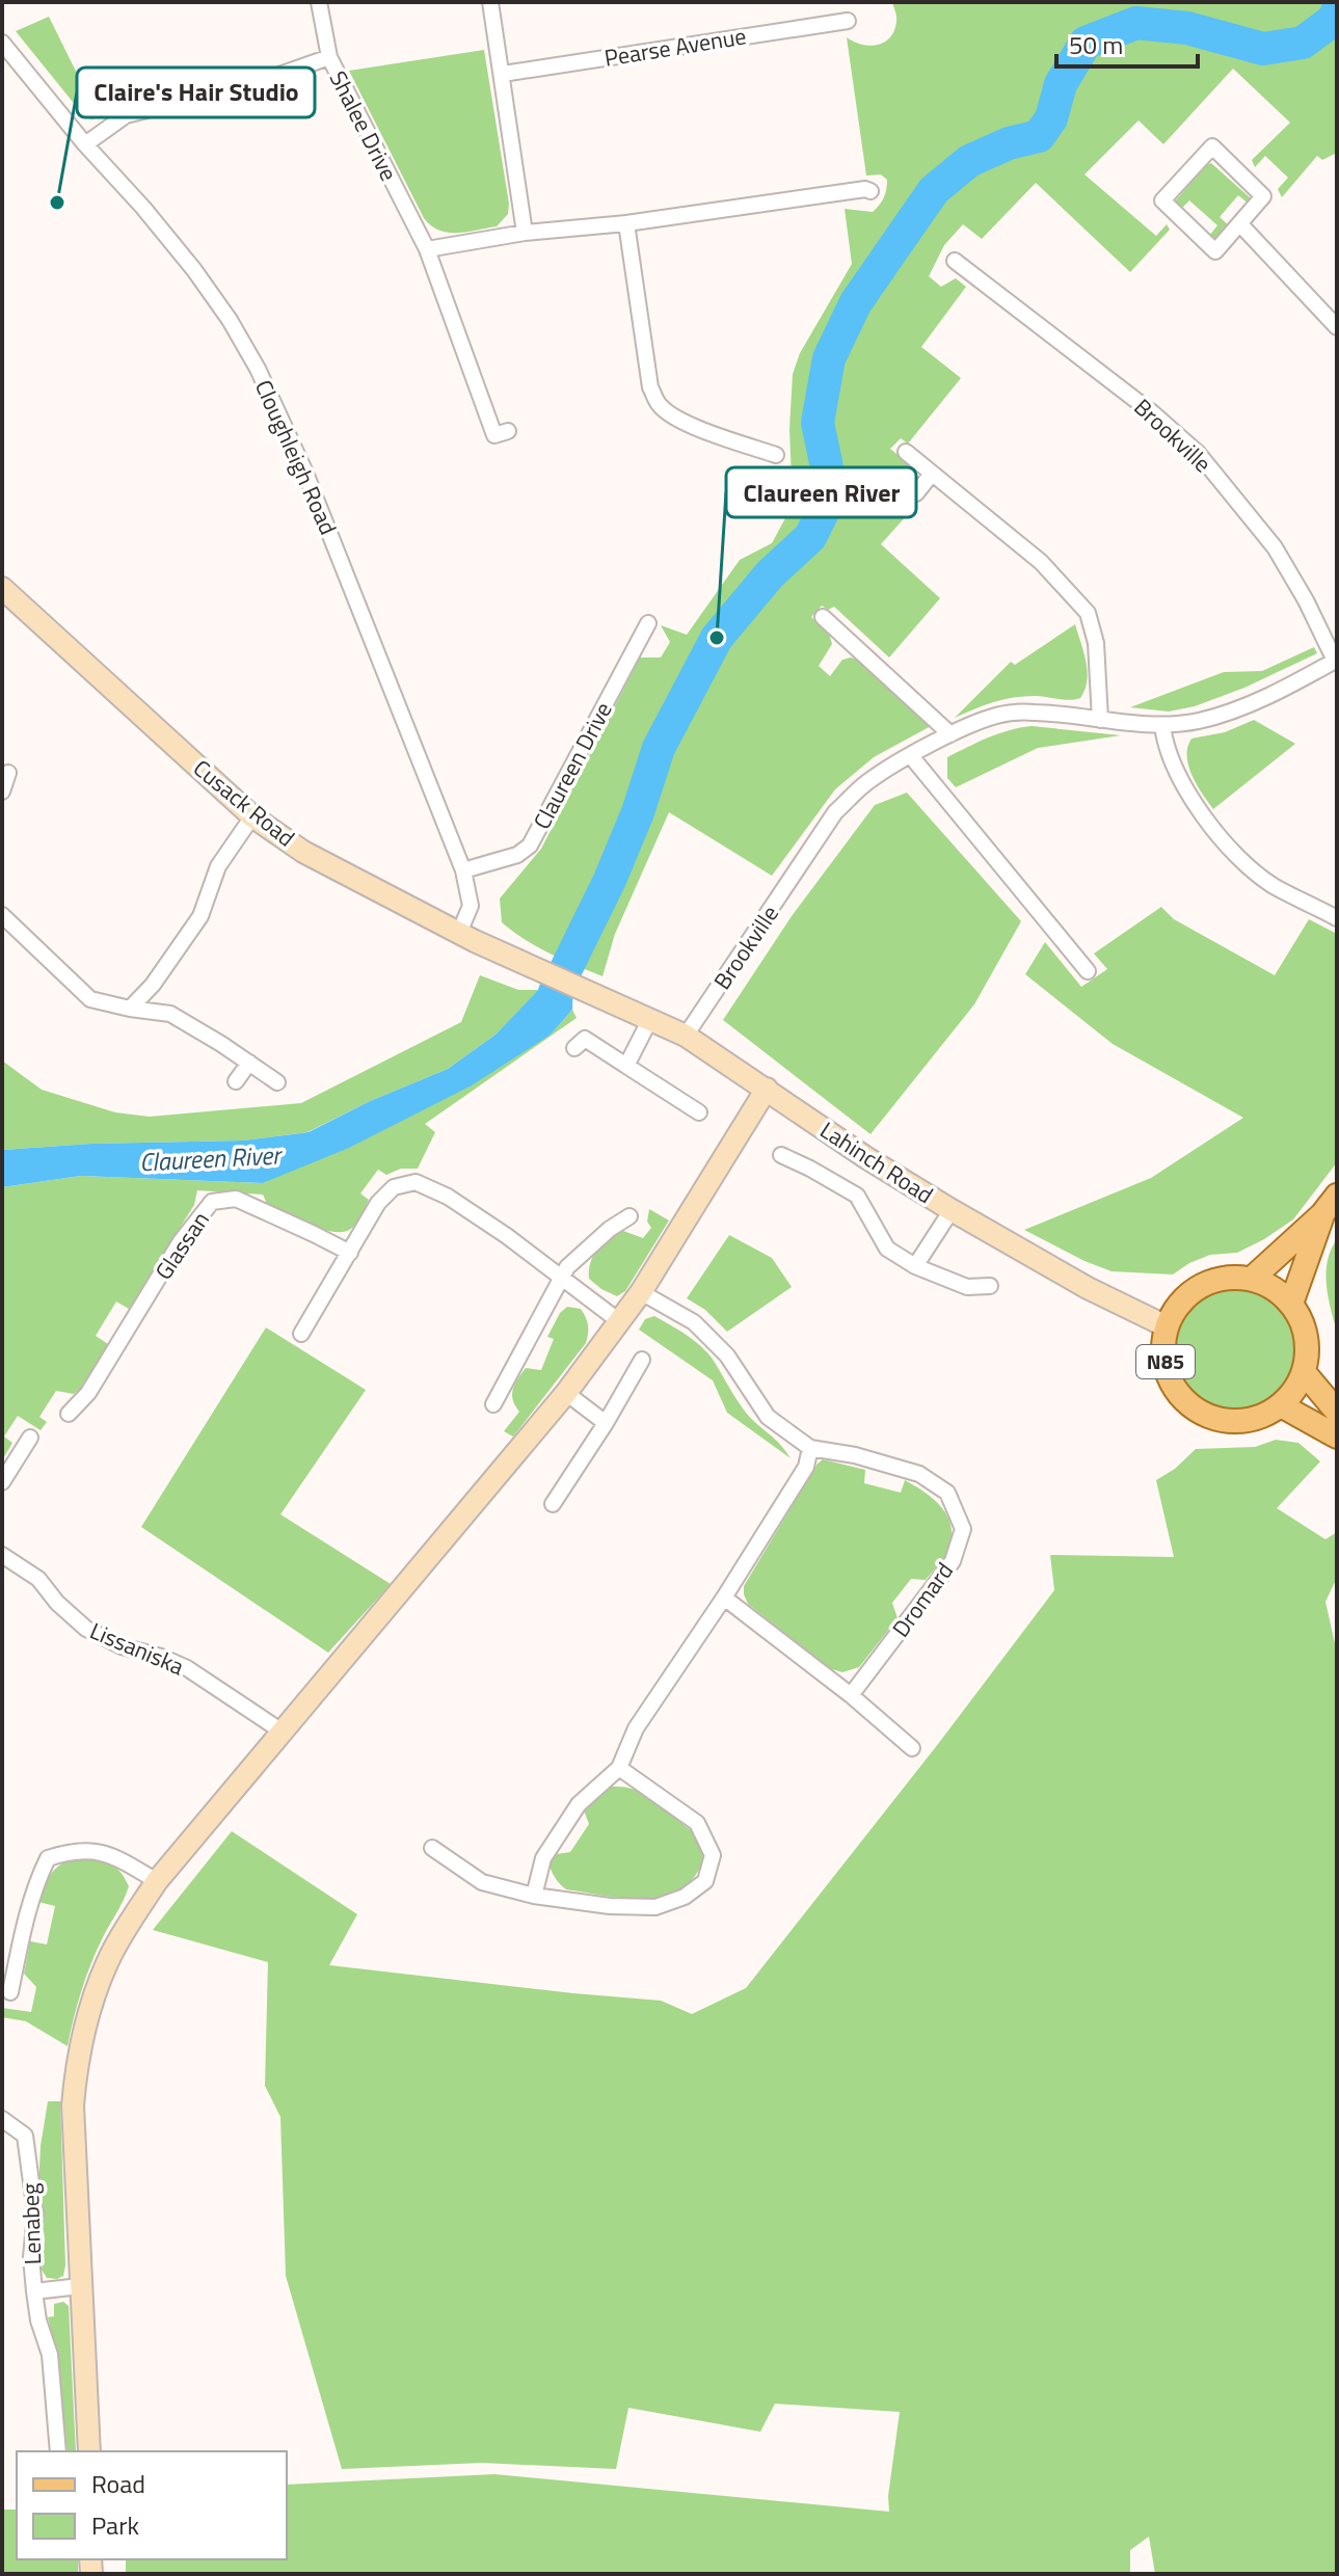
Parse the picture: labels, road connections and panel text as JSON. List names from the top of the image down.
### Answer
{
  "streets": {
    "main road": ["N85"],
    "street": [
      "Pearse Avenue",
      "Shalee Drive",
      "Brookville",
      "Cloughleigh Road",
      "Claureen Drive",
      "Cusack Road",
      "Lahinch Road",
      "Glassan",
      "Dromard",
      "Lissaniska",
      "Lenabeg"
    ]
  },
  "crossings": [
    ["Shalee Drive", "Cloughleigh Road"],
    ["Brookville", "Lahinch Road"],
    ["Cloughleigh Road", "Claureen Drive"],
    ["Cloughleigh Road", "Cusack Road"],
    ["Cusack Road", "Lahinch Road"],
    ["Lahinch Road", "N85"]
  ],
  "water": ["Claureen River"],
  "places": ["Claire's Hair Studio", "Claureen River"],
  "legend": ["Road", "Park"],
  "scale_bar": "50 m"
}
